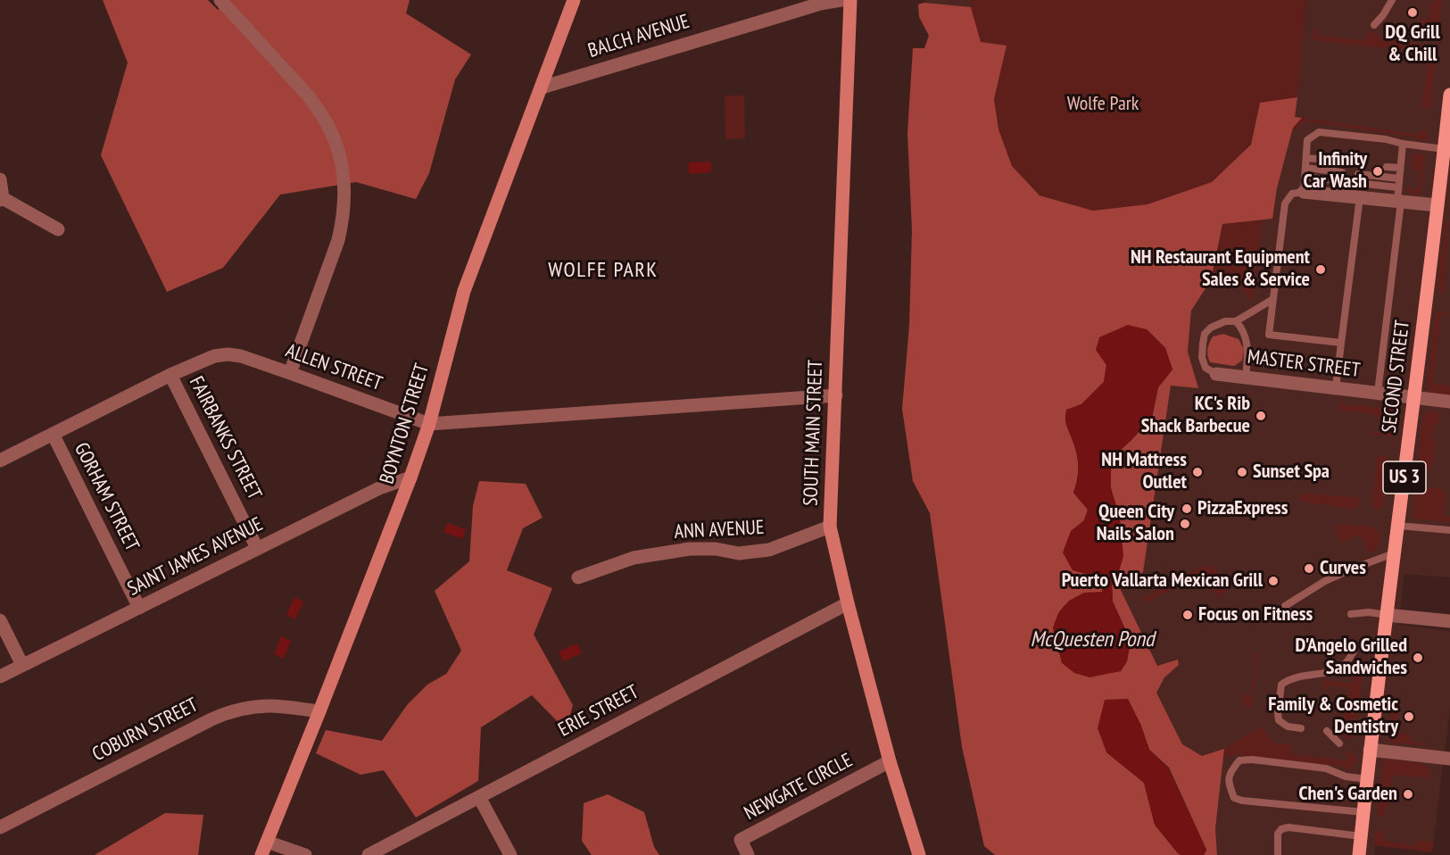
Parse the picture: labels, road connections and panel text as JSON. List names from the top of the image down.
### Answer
{
  "streets": {
    "main road": ["SECOND STREET", "US 3"],
    "street": [
      "BALCH AVENUE",
      "MASTER STREET",
      "ALLEN STREET",
      "BOYNTON STREET",
      "SOUTH MAIN STREET",
      "FAIRBANKS STREET",
      "GORHAM STREET",
      "ANN AVENUE",
      "SAINT JAMES AVENUE",
      "ERIE STREET",
      "COBURN STREET",
      "NEWGATE CIRCLE"
    ]
  },
  "crossings": [
    ["BALCH AVENUE", "BOYNTON STREET"],
    ["MASTER STREET", "SECOND STREET"],
    ["ALLEN STREET", "BOYNTON STREET"],
    ["ALLEN STREET", "SOUTH MAIN STREET"],
    ["ALLEN STREET", "FAIRBANKS STREET"],
    ["ALLEN STREET", "GORHAM STREET"],
    ["BOYNTON STREET", "SAINT JAMES AVENUE"],
    ["BOYNTON STREET", "COBURN STREET"],
    ["SOUTH MAIN STREET", "ANN AVENUE"],
    ["SOUTH MAIN STREET", "ERIE STREET"],
    ["SOUTH MAIN STREET", "NEWGATE CIRCLE"],
    ["FAIRBANKS STREET", "SAINT JAMES AVENUE"],
    ["GORHAM STREET", "SAINT JAMES AVENUE"]
  ],
  "districts": ["WOLFE PARK"],
  "water": ["McQuesten Pond"],
  "parks": ["Wolfe Park"],
  "places": [
    "DQ Grill & Chill",
    "Infinity Car Wash",
    "NH Restaurant Equipment Sales & Service",
    "KC's Rib Shack Barbecue",
    "NH Mattress Outlet",
    "Sunset Spa",
    "PizzaExpress",
    "Queen City Nails Salon",
    "Curves",
    "Puerto Vallarta Mexican Grill",
    "Focus on Fitness",
    "D'Angelo Grilled Sandwiches",
    "Family & Cosmetic Dentistry",
    "Chen's Garden"
  ]
}
